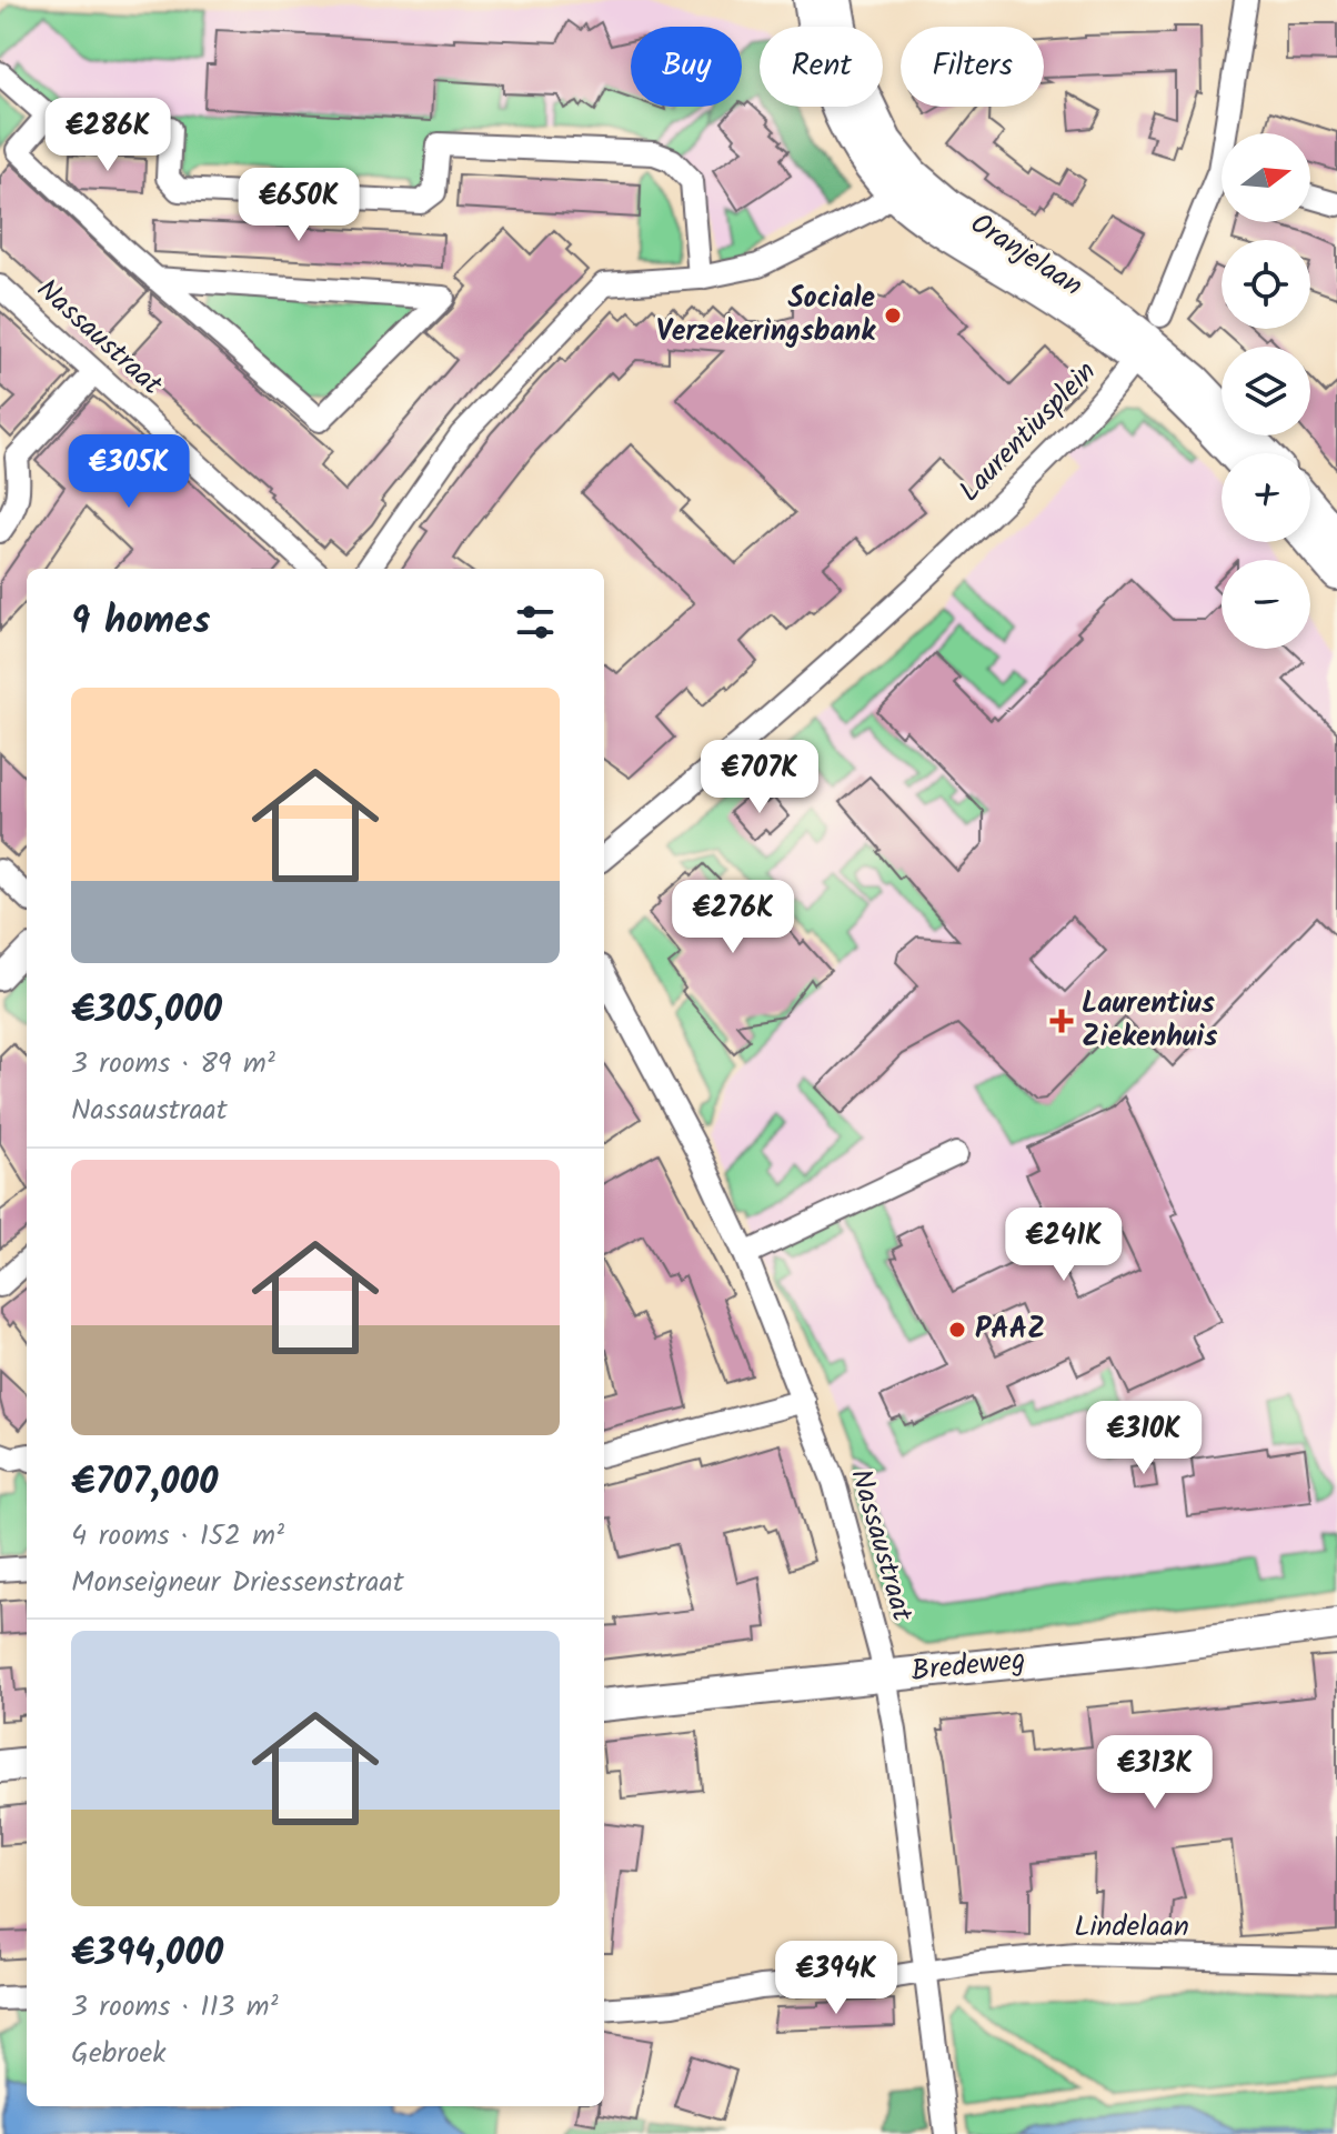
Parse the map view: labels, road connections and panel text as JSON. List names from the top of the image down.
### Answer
{
  "streets": {
    "street": [
      "Oranjelaan",
      "Nassaustraat",
      "Laurentiusplein",
      "Bredeweg",
      "Lindelaan"
    ]
  },
  "crossings": [
    ["Oranjelaan", "Laurentiusplein"],
    ["Nassaustraat", "Bredeweg"],
    ["Nassaustraat", "Lindelaan"]
  ],
  "places": {
    "other": ["Sociale Verzekeringsbank", "PAAZ"],
    "health": ["Laurentius Ziekenhuis"]
  },
  "north": "right",
  "page": {
    "chip": ["Buy", "Rent", "Filters"],
    "price": [
      "€286K",
      "€650K",
      "€305K",
      "€707K",
      "€276K",
      "€241K",
      "€310K",
      "€313K",
      "€394K"
    ],
    "map_buttons": ["+", "−"],
    "heading": "9 homes",
    "list": [
      {
        "name": "€305,000",
        "note": "3 rooms · 89 m² · Nassaustraat"
      },
      {
        "name": "€707,000",
        "note": "4 rooms · 152 m² · Monseigneur Driessenstraat"
      },
      {
        "name": "€394,000",
        "note": "3 rooms · 113 m² · Gebroek"
      }
    ]
  }
}
